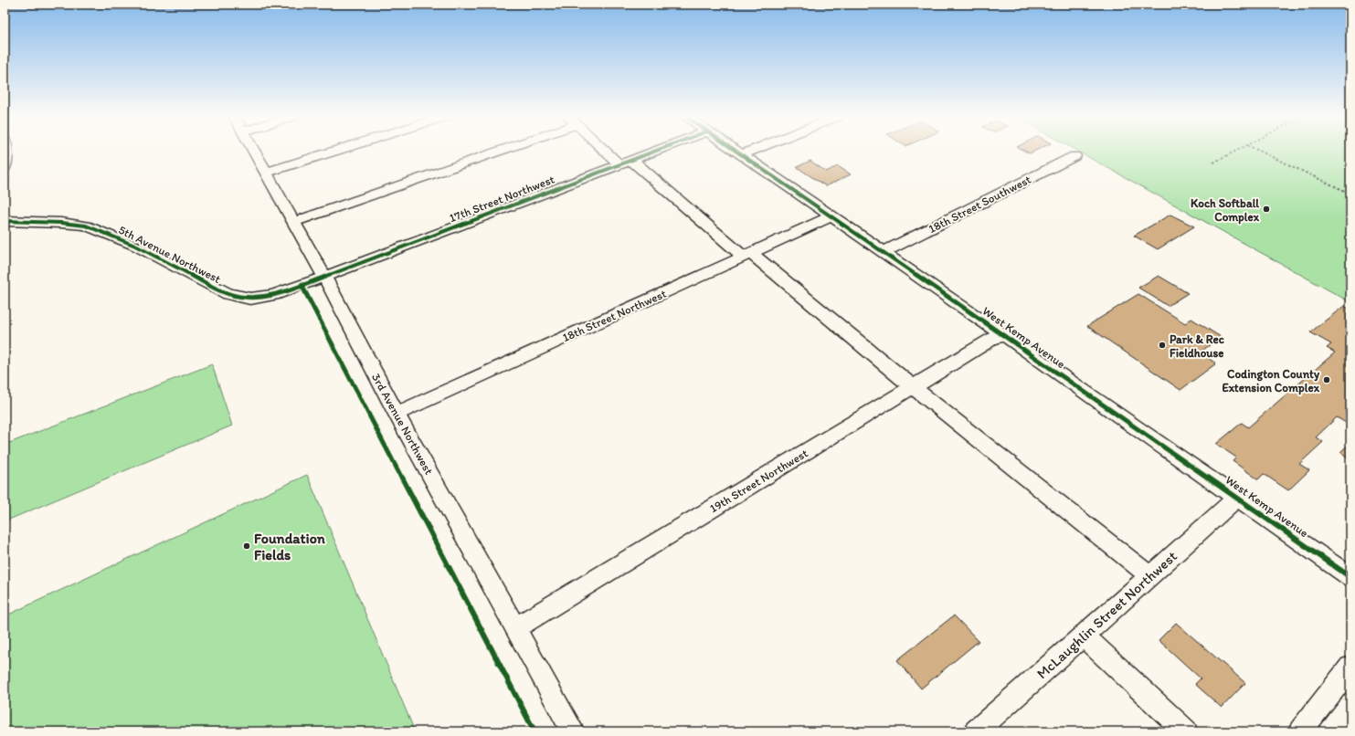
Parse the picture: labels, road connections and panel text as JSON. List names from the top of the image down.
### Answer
{
  "streets": {
    "street": [
      "17th Street Northwest",
      "18th Street Southwest",
      "5th Avenue Northwest",
      "18th Street Northwest",
      "West Kemp Avenue",
      "3rd Avenue Northwest",
      "19th Street Northwest",
      "McLaughlin Street Northwest"
    ]
  },
  "crossings": [
    ["17th Street Northwest", "5th Avenue Northwest"],
    ["17th Street Northwest", "3rd Avenue Northwest"],
    ["18th Street Southwest", "West Kemp Avenue"],
    ["5th Avenue Northwest", "3rd Avenue Northwest"],
    ["18th Street Northwest", "West Kemp Avenue"],
    ["18th Street Northwest", "3rd Avenue Northwest"],
    ["West Kemp Avenue", "19th Street Northwest"],
    ["West Kemp Avenue", "McLaughlin Street Northwest"],
    ["3rd Avenue Northwest", "19th Street Northwest"]
  ],
  "places": [
    "Koch Softball Complex",
    "Park & Rec Fieldhouse",
    "Codington County Extension Complex",
    "Foundation Fields"
  ]
}
